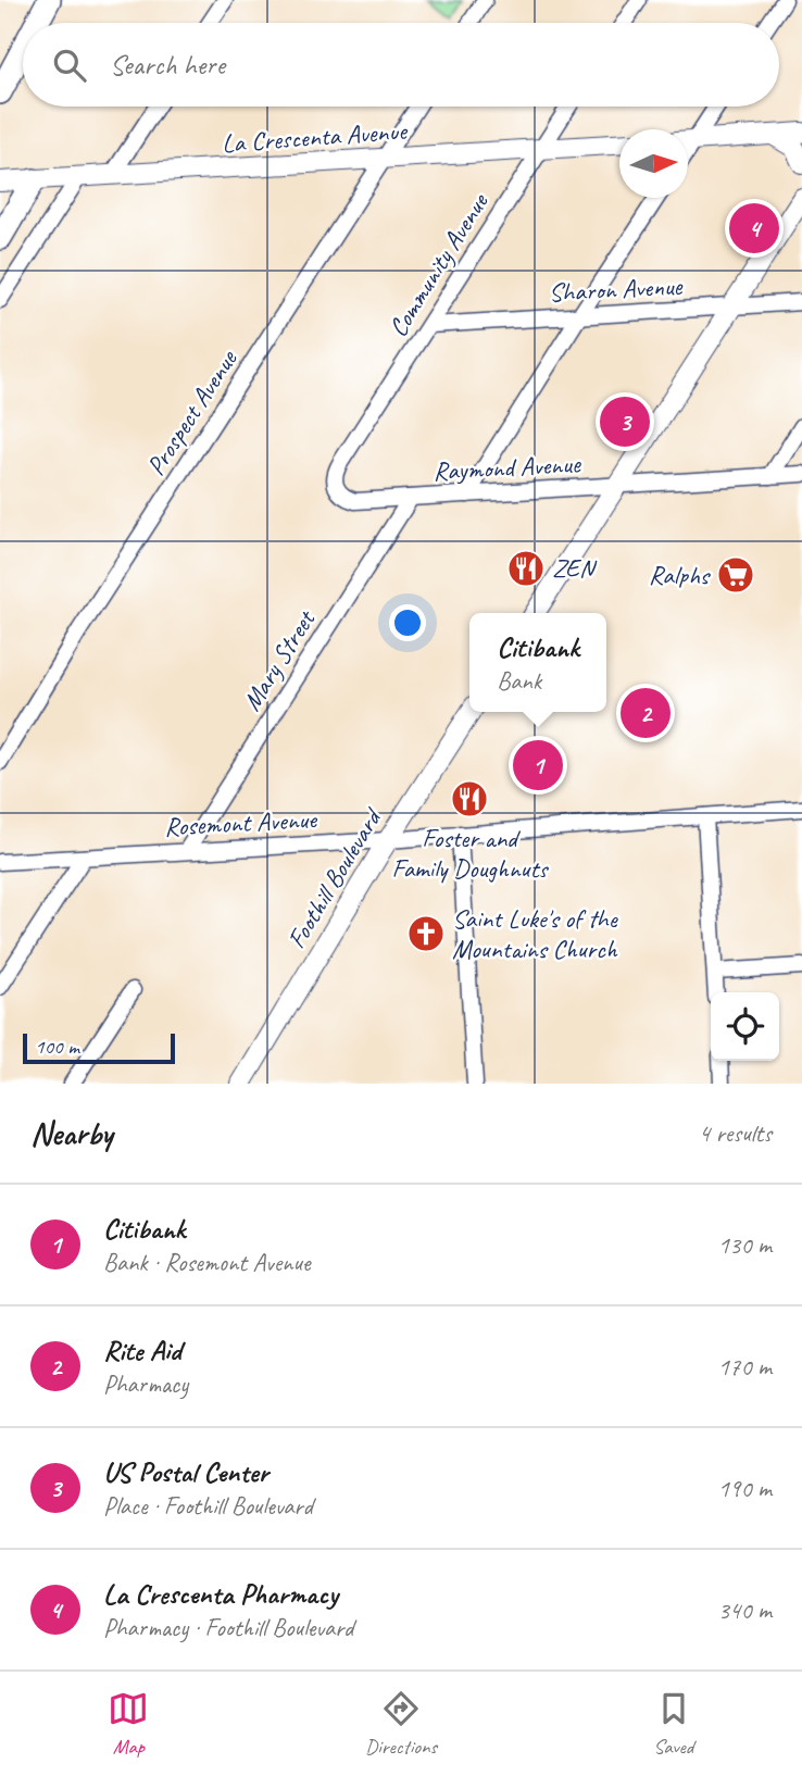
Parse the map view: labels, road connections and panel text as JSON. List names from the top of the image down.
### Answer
{
  "streets": {
    "main road": ["La Crescenta Avenue", "Foothill Boulevard"],
    "street": [
      "Community Avenue",
      "Sharon Avenue",
      "Prospect Avenue",
      "Raymond Avenue",
      "Mary Street",
      "Rosemont Avenue"
    ]
  },
  "crossings": [
    ["La Crescenta Avenue", "Community Avenue"],
    ["La Crescenta Avenue", "Prospect Avenue"],
    ["Community Avenue", "Sharon Avenue"],
    ["Community Avenue", "Raymond Avenue"],
    ["Raymond Avenue", "Mary Street"],
    ["Mary Street", "Rosemont Avenue"],
    ["Rosemont Avenue", "Foothill Boulevard"]
  ],
  "places": {
    "restaurant": ["ZEN", "Foster and Family Doughnuts"],
    "supermarket": ["Ralphs"],
    "church": ["Saint Luke's of the Mountains Church"]
  },
  "scale_bar": "100 m",
  "north": "right",
  "page": {
    "search": "Search here",
    "pins": [
      "4",
      "3",
      "2",
      "1"
    ],
    "popup": ["Citibank", "Bank"],
    "scale": "100 m",
    "heading": ["Nearby", "4 results"],
    "list": [
      {
        "mark": "1",
        "name": "Citibank",
        "note": "Bank · Rosemont Avenue",
        "value": "130 m"
      },
      {
        "mark": "2",
        "name": "Rite Aid",
        "note": "Pharmacy",
        "value": "170 m"
      },
      {
        "mark": "3",
        "name": "US Postal Center",
        "note": "Place · Foothill Boulevard",
        "value": "190 m"
      },
      {
        "mark": "4",
        "name": "La Crescenta Pharmacy",
        "note": "Pharmacy · Foothill Boulevard",
        "value": "340 m"
      }
    ],
    "nav": ["Map", "Directions", "Saved"]
  }
}
